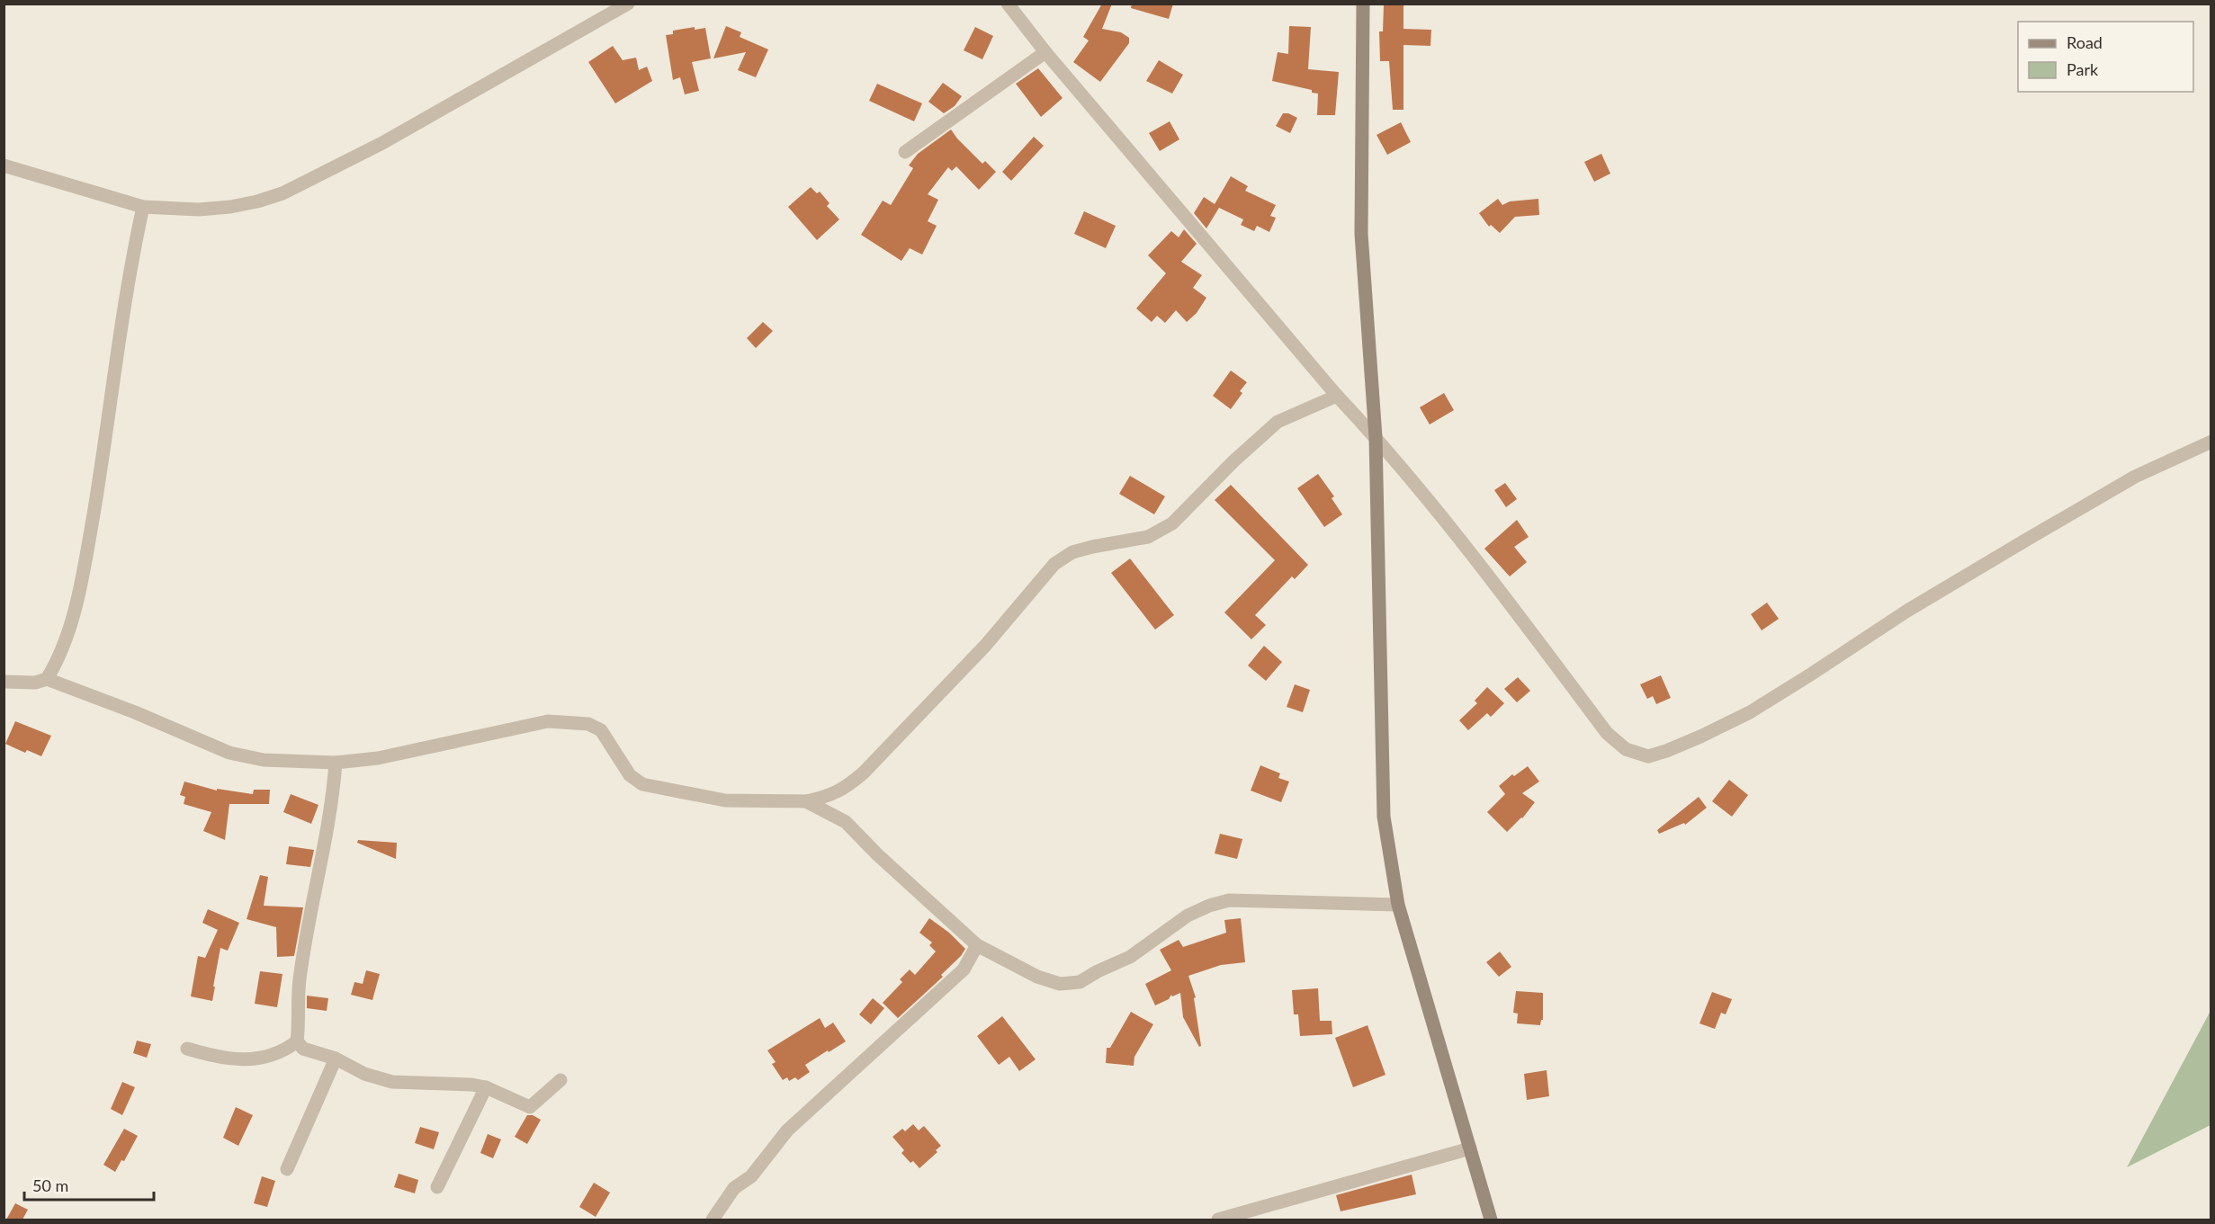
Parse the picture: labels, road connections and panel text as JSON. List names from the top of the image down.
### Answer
{
  "legend": ["Road", "Park"],
  "scale_bar": "50 m"
}
